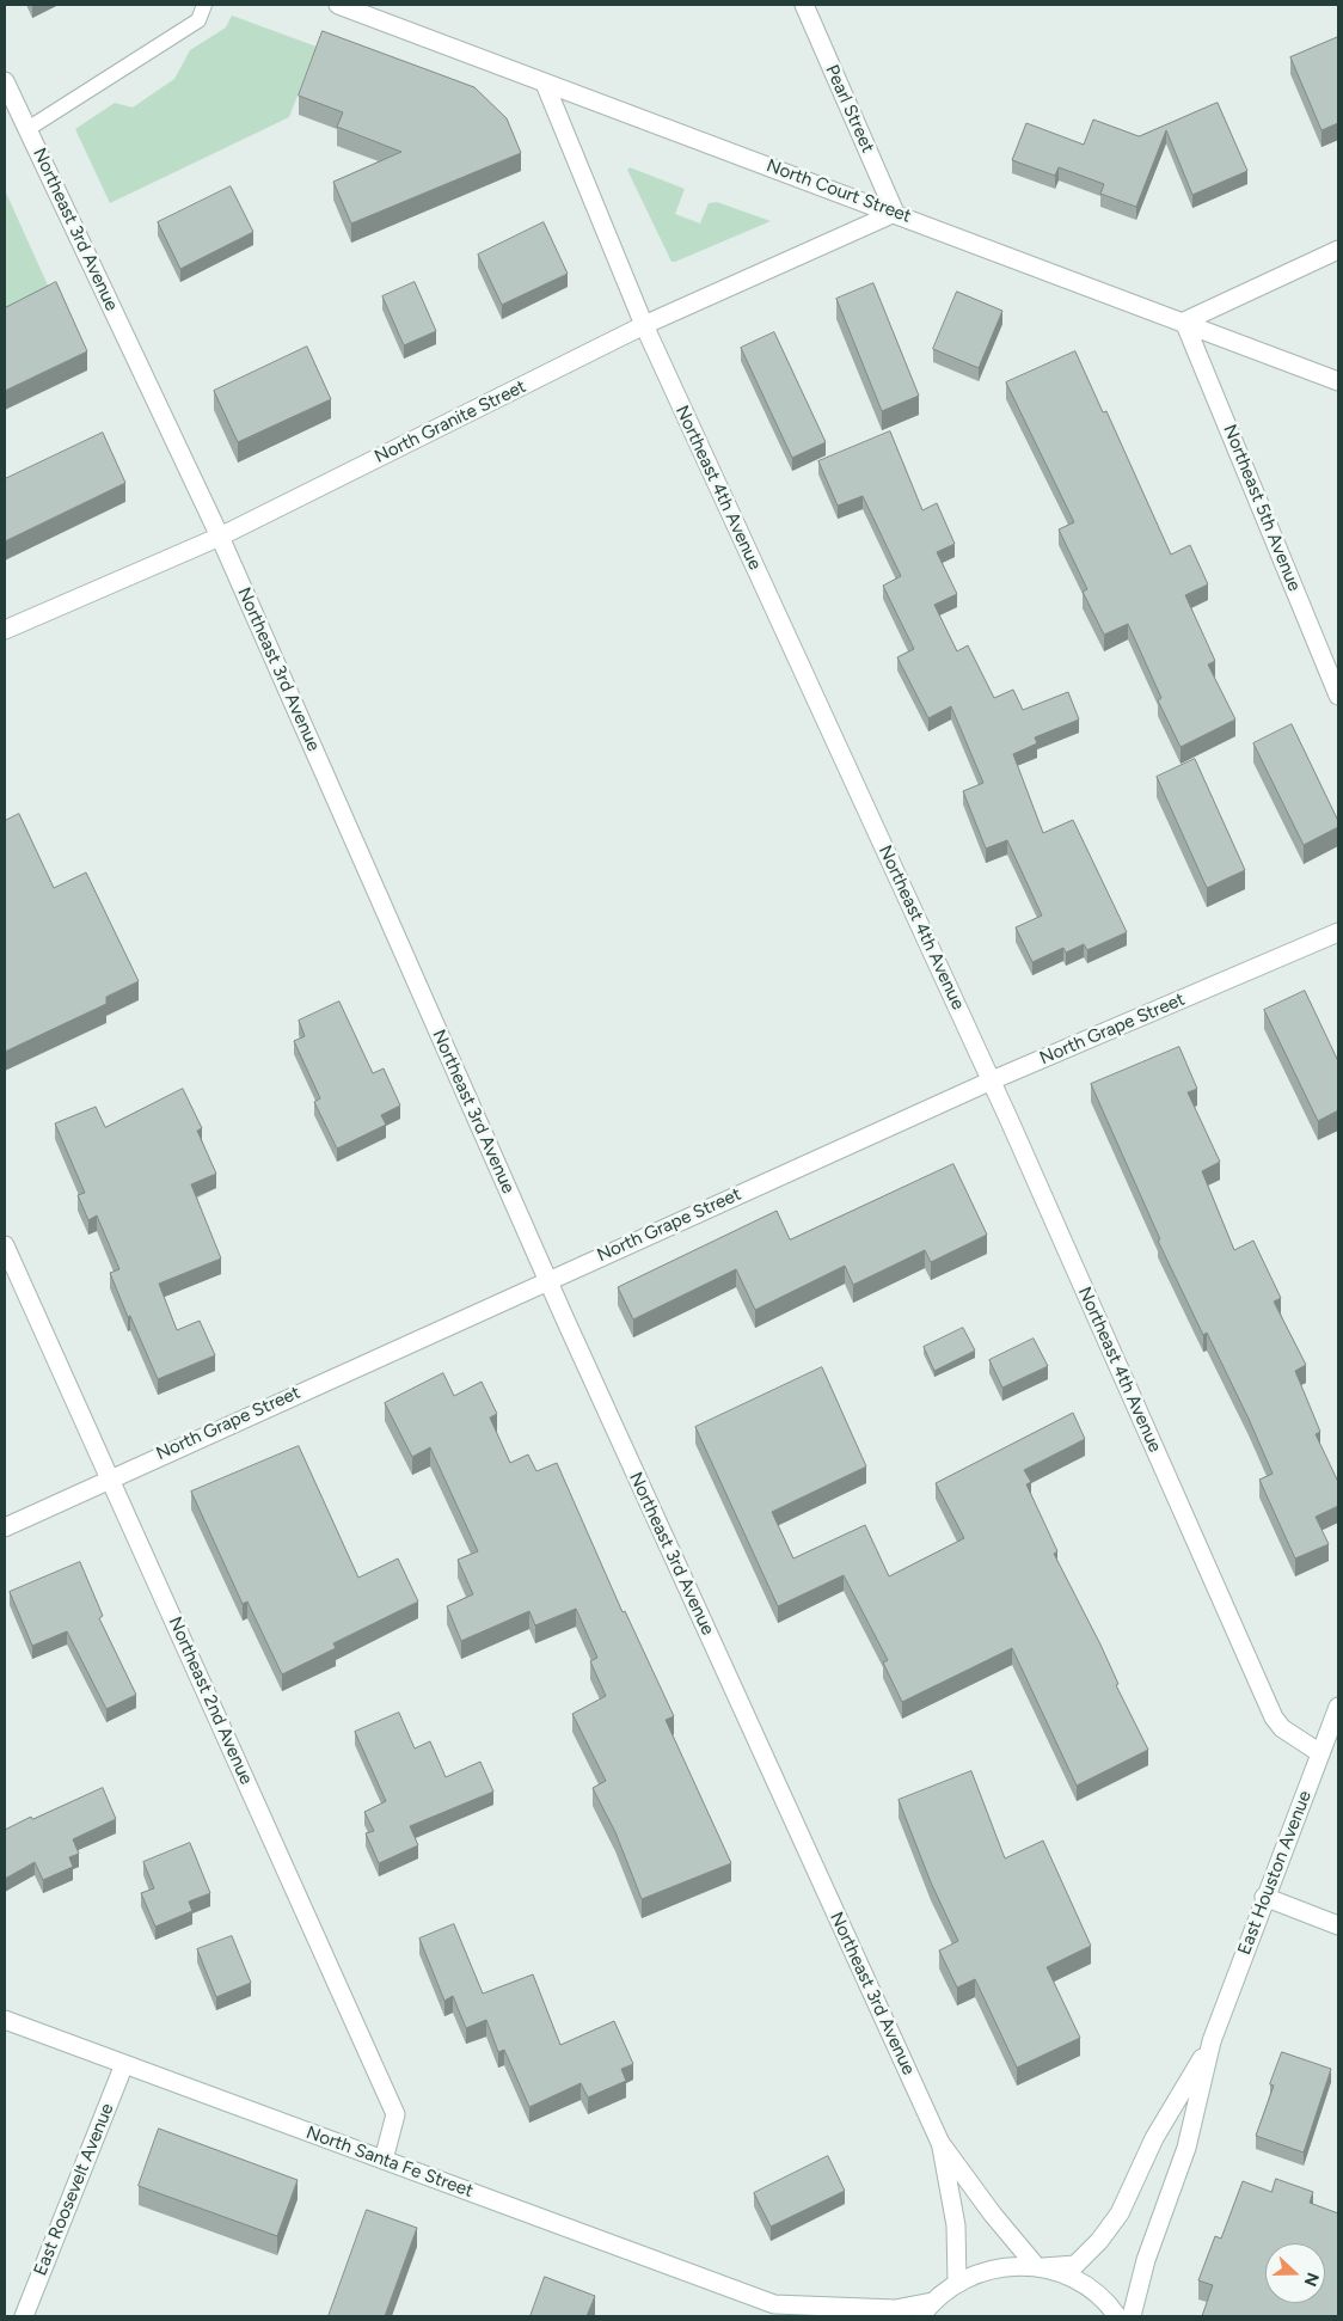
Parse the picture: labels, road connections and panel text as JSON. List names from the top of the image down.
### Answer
{
  "streets": {
    "street": [
      "Pearl Street",
      "North Court Street",
      "Northeast 3rd Avenue",
      "North Granite Street",
      "Northeast 4th Avenue",
      "Northeast 5th Avenue",
      "North Grape Street",
      "Northeast 2nd Avenue",
      "East Houston Avenue",
      "North Santa Fe Street",
      "East Roosevelt Avenue"
    ]
  },
  "crossings": [
    ["Pearl Street", "North Court Street"],
    ["Pearl Street", "North Granite Street"],
    ["North Court Street", "North Granite Street"],
    ["North Court Street", "Northeast 4th Avenue"],
    ["North Court Street", "Northeast 5th Avenue"],
    ["Northeast 3rd Avenue", "North Granite Street"],
    ["Northeast 3rd Avenue", "North Grape Street"],
    ["Northeast 3rd Avenue", "East Houston Avenue"],
    ["North Granite Street", "Northeast 4th Avenue"],
    ["Northeast 4th Avenue", "North Grape Street"],
    ["Northeast 4th Avenue", "East Houston Avenue"],
    ["North Grape Street", "Northeast 2nd Avenue"],
    ["Northeast 2nd Avenue", "North Santa Fe Street"],
    ["East Houston Avenue", "North Santa Fe Street"],
    ["North Santa Fe Street", "East Roosevelt Avenue"]
  ],
  "north": "right"
}
